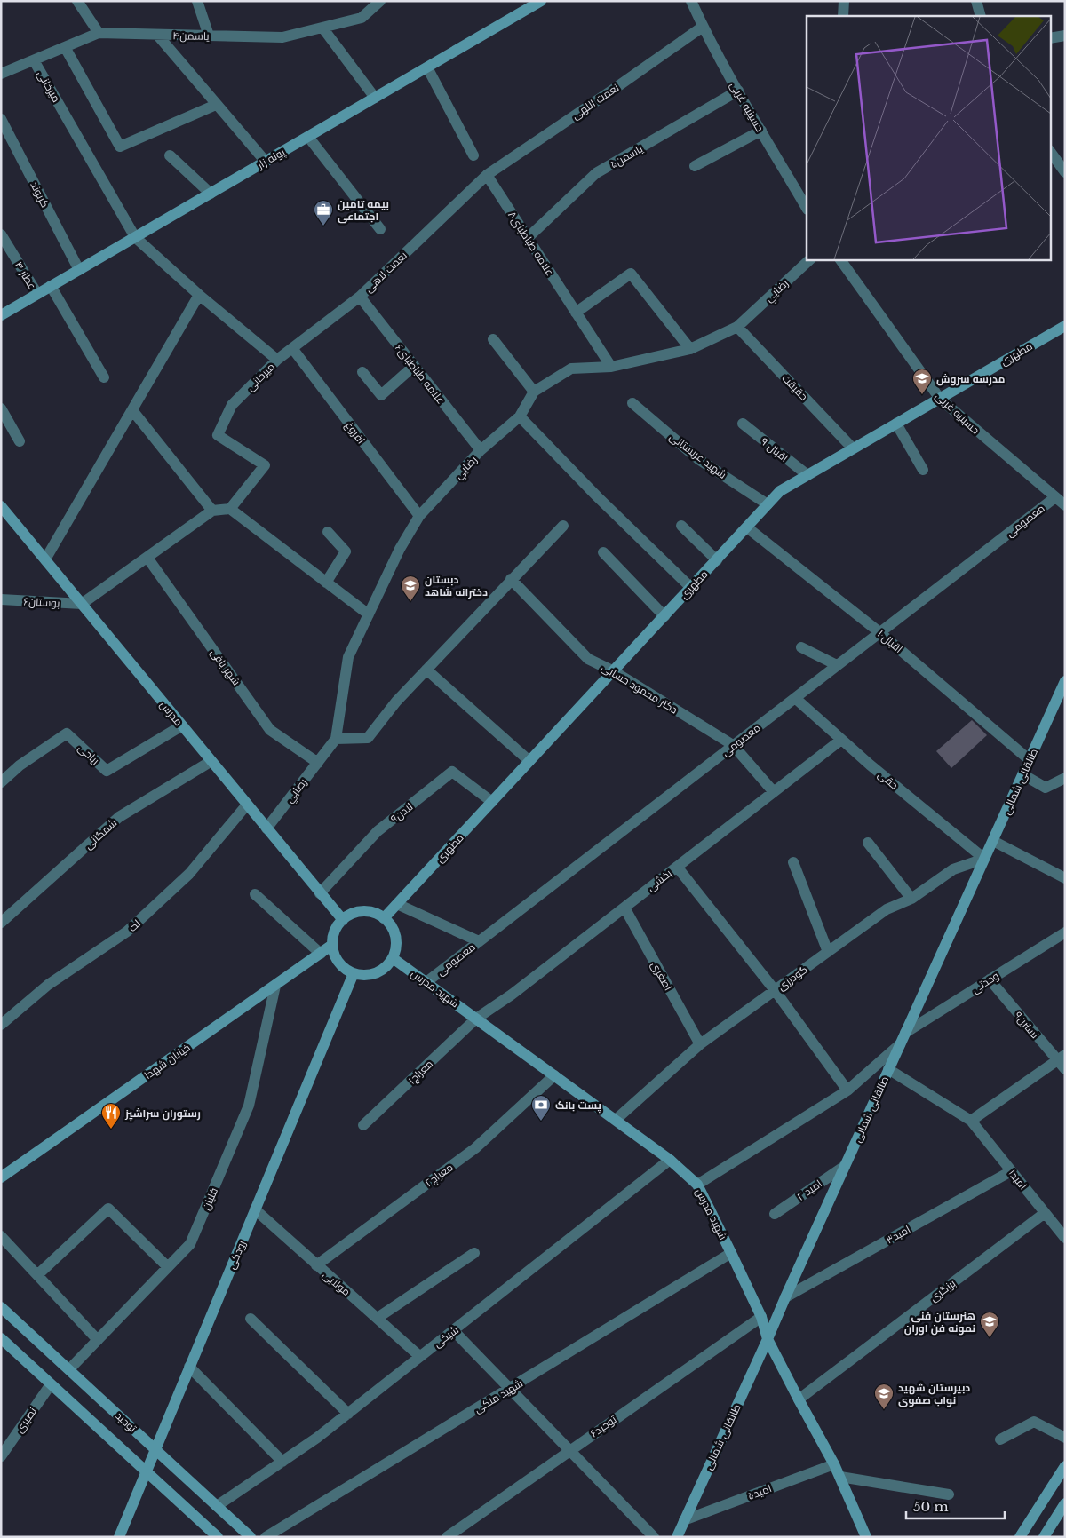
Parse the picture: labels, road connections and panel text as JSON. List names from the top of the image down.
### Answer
{
  "streets": {
    "street": [
      "یاسمن۴",
      "میرخانی",
      "نعمت اللهی",
      "حسینیه غربی",
      "یاسمن۵",
      "پونه زار",
      "کریوند",
      "علامه طباطبای۸",
      "نعمت لاهی",
      "عطار ۴",
      "رضایي",
      "مطهری",
      "علامه طباطبای۶",
      "حقیقت",
      "افروغ",
      "اقبال ۹",
      "شهید عربستانی",
      "معصومی",
      "بوستان۶",
      "اقبال۱۰",
      "شهر بافی",
      "دکتر محمود حسابی",
      "مدرس",
      "ریاحی",
      "حقی",
      "طالقانی شمالی",
      "لادن۹",
      "شمگانی",
      "بخشی",
      "لک",
      "اصغری",
      "گودرزی",
      "وحدتی",
      "شهید مدرس",
      "نسترن۹",
      "خیابان شهدا",
      "معراج۱",
      "معراج۲",
      "امید۱",
      "امید ۲",
      "قلیان",
      "امید۳",
      "رودکی",
      "مولایی",
      "برزگری",
      "شیخی",
      "شهید ملکی",
      "نصیری",
      "توحید",
      "توحید۶",
      "امید۵"
    ]
  },
  "crossings": [
    ["یاسمن۴", "میرخانی"],
    ["میرخانی", "پونه زار"],
    ["میرخانی", "نعمت لاهی"],
    ["نعمت اللهی", "حسینیه غربی"],
    ["نعمت اللهی", "علامه طباطبای۸"],
    ["نعمت اللهی", "نعمت لاهی"],
    ["حسینیه غربی", "یاسمن۵"],
    ["حسینیه غربی", "مطهری"],
    ["حسینیه غربی", "معصومی"],
    ["یاسمن۵", "علامه طباطبای۸"],
    ["پونه زار", "کریوند"],
    ["پونه زار", "عطار ۴"],
    ["علامه طباطبای۸", "نعمت لاهی"],
    ["علامه طباطبای۸", "رضایي"],
    ["نعمت لاهی", "علامه طباطبای۶"],
    ["نعمت لاهی", "افروغ"],
    ["رضایي", "علامه طباطبای۶"],
    ["رضایي", "حقیقت"],
    ["رضایي", "افروغ"],
    ["رضایي", "شهر بافی"],
    ["رضایي", "مدرس"],
    ["مطهری", "حقیقت"],
    ["مطهری", "اقبال ۹"],
    ["مطهری", "شهید عربستانی"],
    ["مطهری", "اقبال۱۰"],
    ["مطهری", "دکتر محمود حسابی"],
    ["مطهری", "مدرس"],
    ["مطهری", "لادن۹"],
    ["مطهری", "شهید مدرس"],
    ["مطهری", "خیابان شهدا"],
    ["مطهری", "رودکی"],
    ["معصومی", "اقبال۱۰"],
    ["معصومی", "دکتر محمود حسابی"],
    ["معصومی", "حقی"],
    ["معصومی", "شهید مدرس"],
    ["بوستان۶", "مدرس"],
    ["اقبال۱۰", "طالقانی شمالی"],
    ["دکتر محمود حسابی", "بخشی"],
    ["مدرس", "ریاحی"],
    ["مدرس", "لادن۹"],
    ["مدرس", "شمگانی"],
    ["مدرس", "لک"],
    ["مدرس", "شهید مدرس"],
    ["مدرس", "خیابان شهدا"],
    ["مدرس", "رودکی"],
    ["حقی", "طالقانی شمالی"],
    ["حقی", "بخشی"],
    ["حقی", "گودرزی"],
    ["طالقانی شمالی", "گودرزی"],
    ["طالقانی شمالی", "وحدتی"],
    ["طالقانی شمالی", "شهید مدرس"],
    ["طالقانی شمالی", "امید۱"],
    ["طالقانی شمالی", "امید ۲"],
    ["طالقانی شمالی", "امید۳"],
    ["طالقانی شمالی", "امید۵"],
    ["بخشی", "اصغری"],
    ["بخشی", "شهید مدرس"],
    ["بخشی", "معراج۱"],
    ["اصغری", "گودرزی"],
    ["گودرزی", "شهید مدرس"],
    ["وحدتی", "نسترن۹"],
    ["شهید مدرس", "خیابان شهدا"],
    ["شهید مدرس", "معراج۱"],
    ["شهید مدرس", "معراج۲"],
    ["شهید مدرس", "رودکی"],
    ["شهید مدرس", "برزگری"],
    ["شهید مدرس", "شیخی"],
    ["شهید مدرس", "شهید ملکی"],
    ["شهید مدرس", "توحید۶"],
    ["شهید مدرس", "امید۵"],
    ["خیابان شهدا", "قلیان"],
    ["خیابان شهدا", "رودکی"],
    ["معراج۲", "مولایی"],
    ["امید۱", "امید۳"],
    ["امید۱", "برزگری"],
    ["قلیان", "توحید"],
    ["رودکی", "مولایی"],
    ["رودکی", "توحید"],
    ["مولایی", "شیخی"],
    ["شیخی", "توحید"],
    ["نصیری", "توحید"]
  ],
  "places": {
    "office": ["بیمه تامین اجتماعی"],
    "school or university": [
      "مدرسه سروش",
      "دبستان دخترانه شاهد",
      "هنرستان فنی نمونه فن اوران",
      "دبیرستان شهید نواب صفوی"
    ],
    "bank": ["پست بانک"],
    "restaurant": ["رستوران سراشپز"]
  },
  "scale_bar": "50 m"
}
